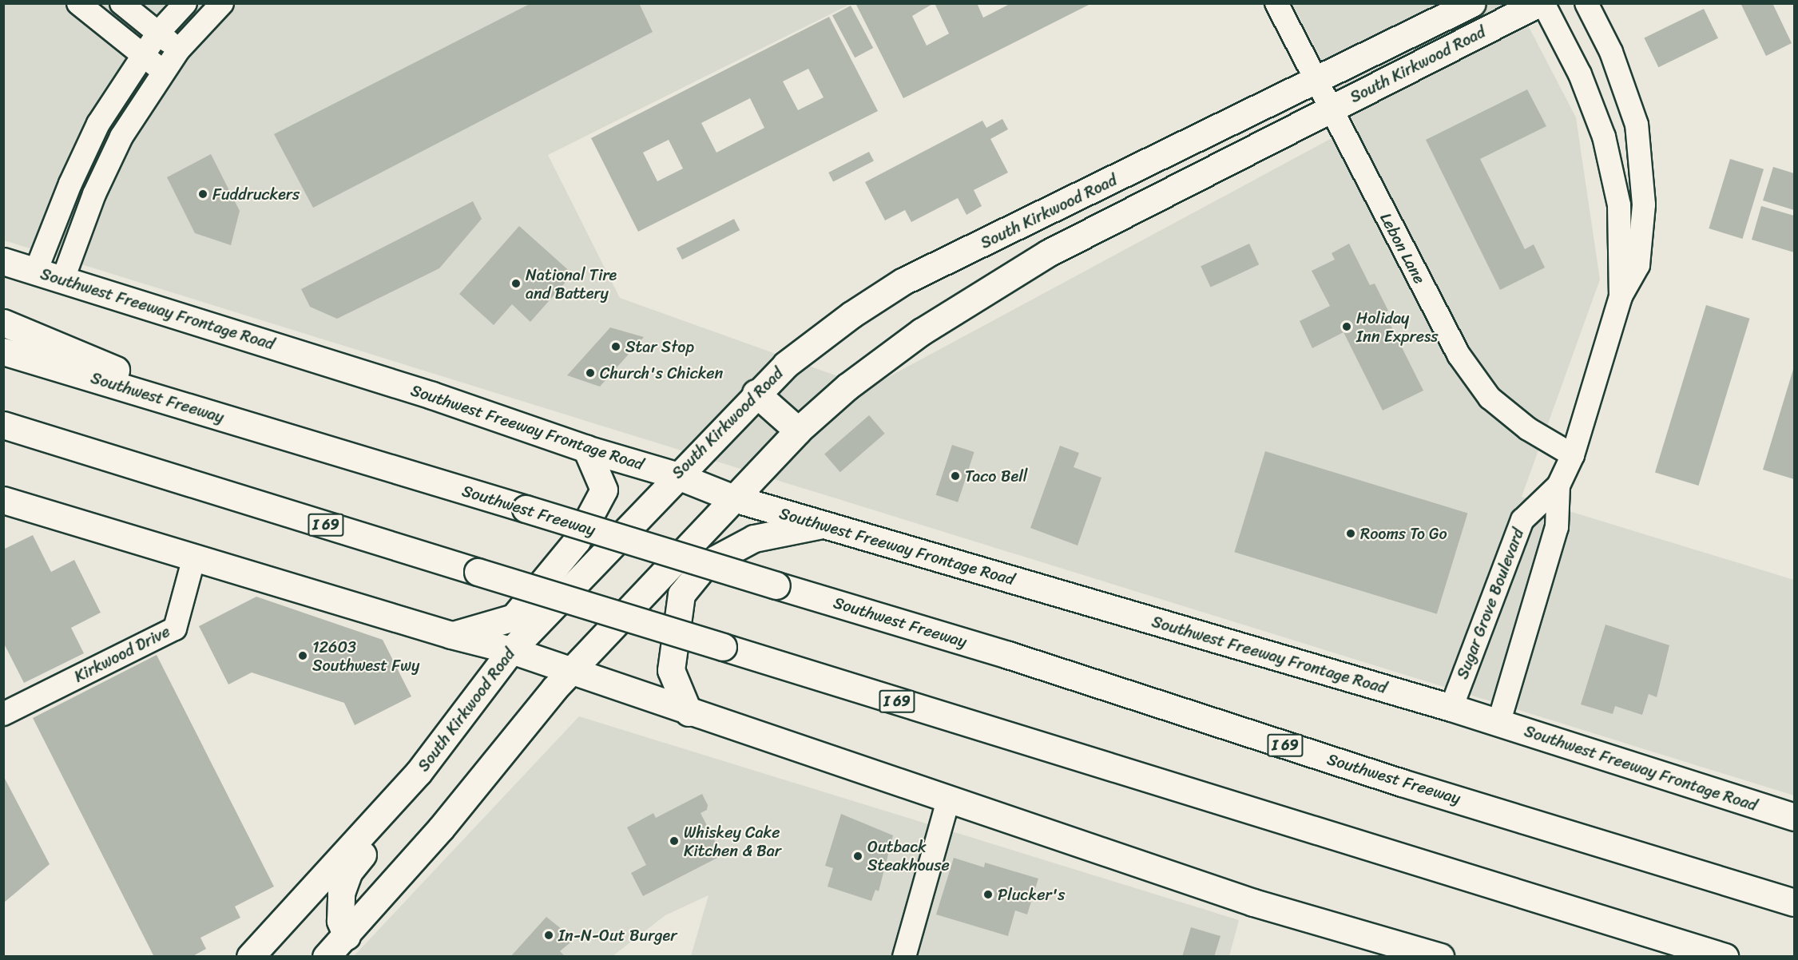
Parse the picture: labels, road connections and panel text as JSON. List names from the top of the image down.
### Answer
{
  "streets": {
    "main road": [
      "South Kirkwood Road",
      "Southwest Freeway Frontage Road",
      "Southwest Freeway",
      "I 69"
    ],
    "street": ["Lebon Lane", "Sugar Grove Boulevard", "Kirkwood Drive"]
  },
  "crossings": [
    ["South Kirkwood Road", "Lebon Lane"],
    ["South Kirkwood Road", "Southwest Freeway Frontage Road"],
    ["Lebon Lane", "Sugar Grove Boulevard"],
    ["Southwest Freeway Frontage Road", "Sugar Grove Boulevard"]
  ],
  "places": [
    "Fuddruckers",
    "National Tire and Battery",
    "Holiday Inn Express",
    "Star Stop",
    "Church's Chicken",
    "Taco Bell",
    "Rooms To Go",
    "12603 Southwest Fwy",
    "Whiskey Cake Kitchen & Bar",
    "Outback Steakhouse",
    "Plucker's",
    "In-N-Out Burger"
  ]
}
